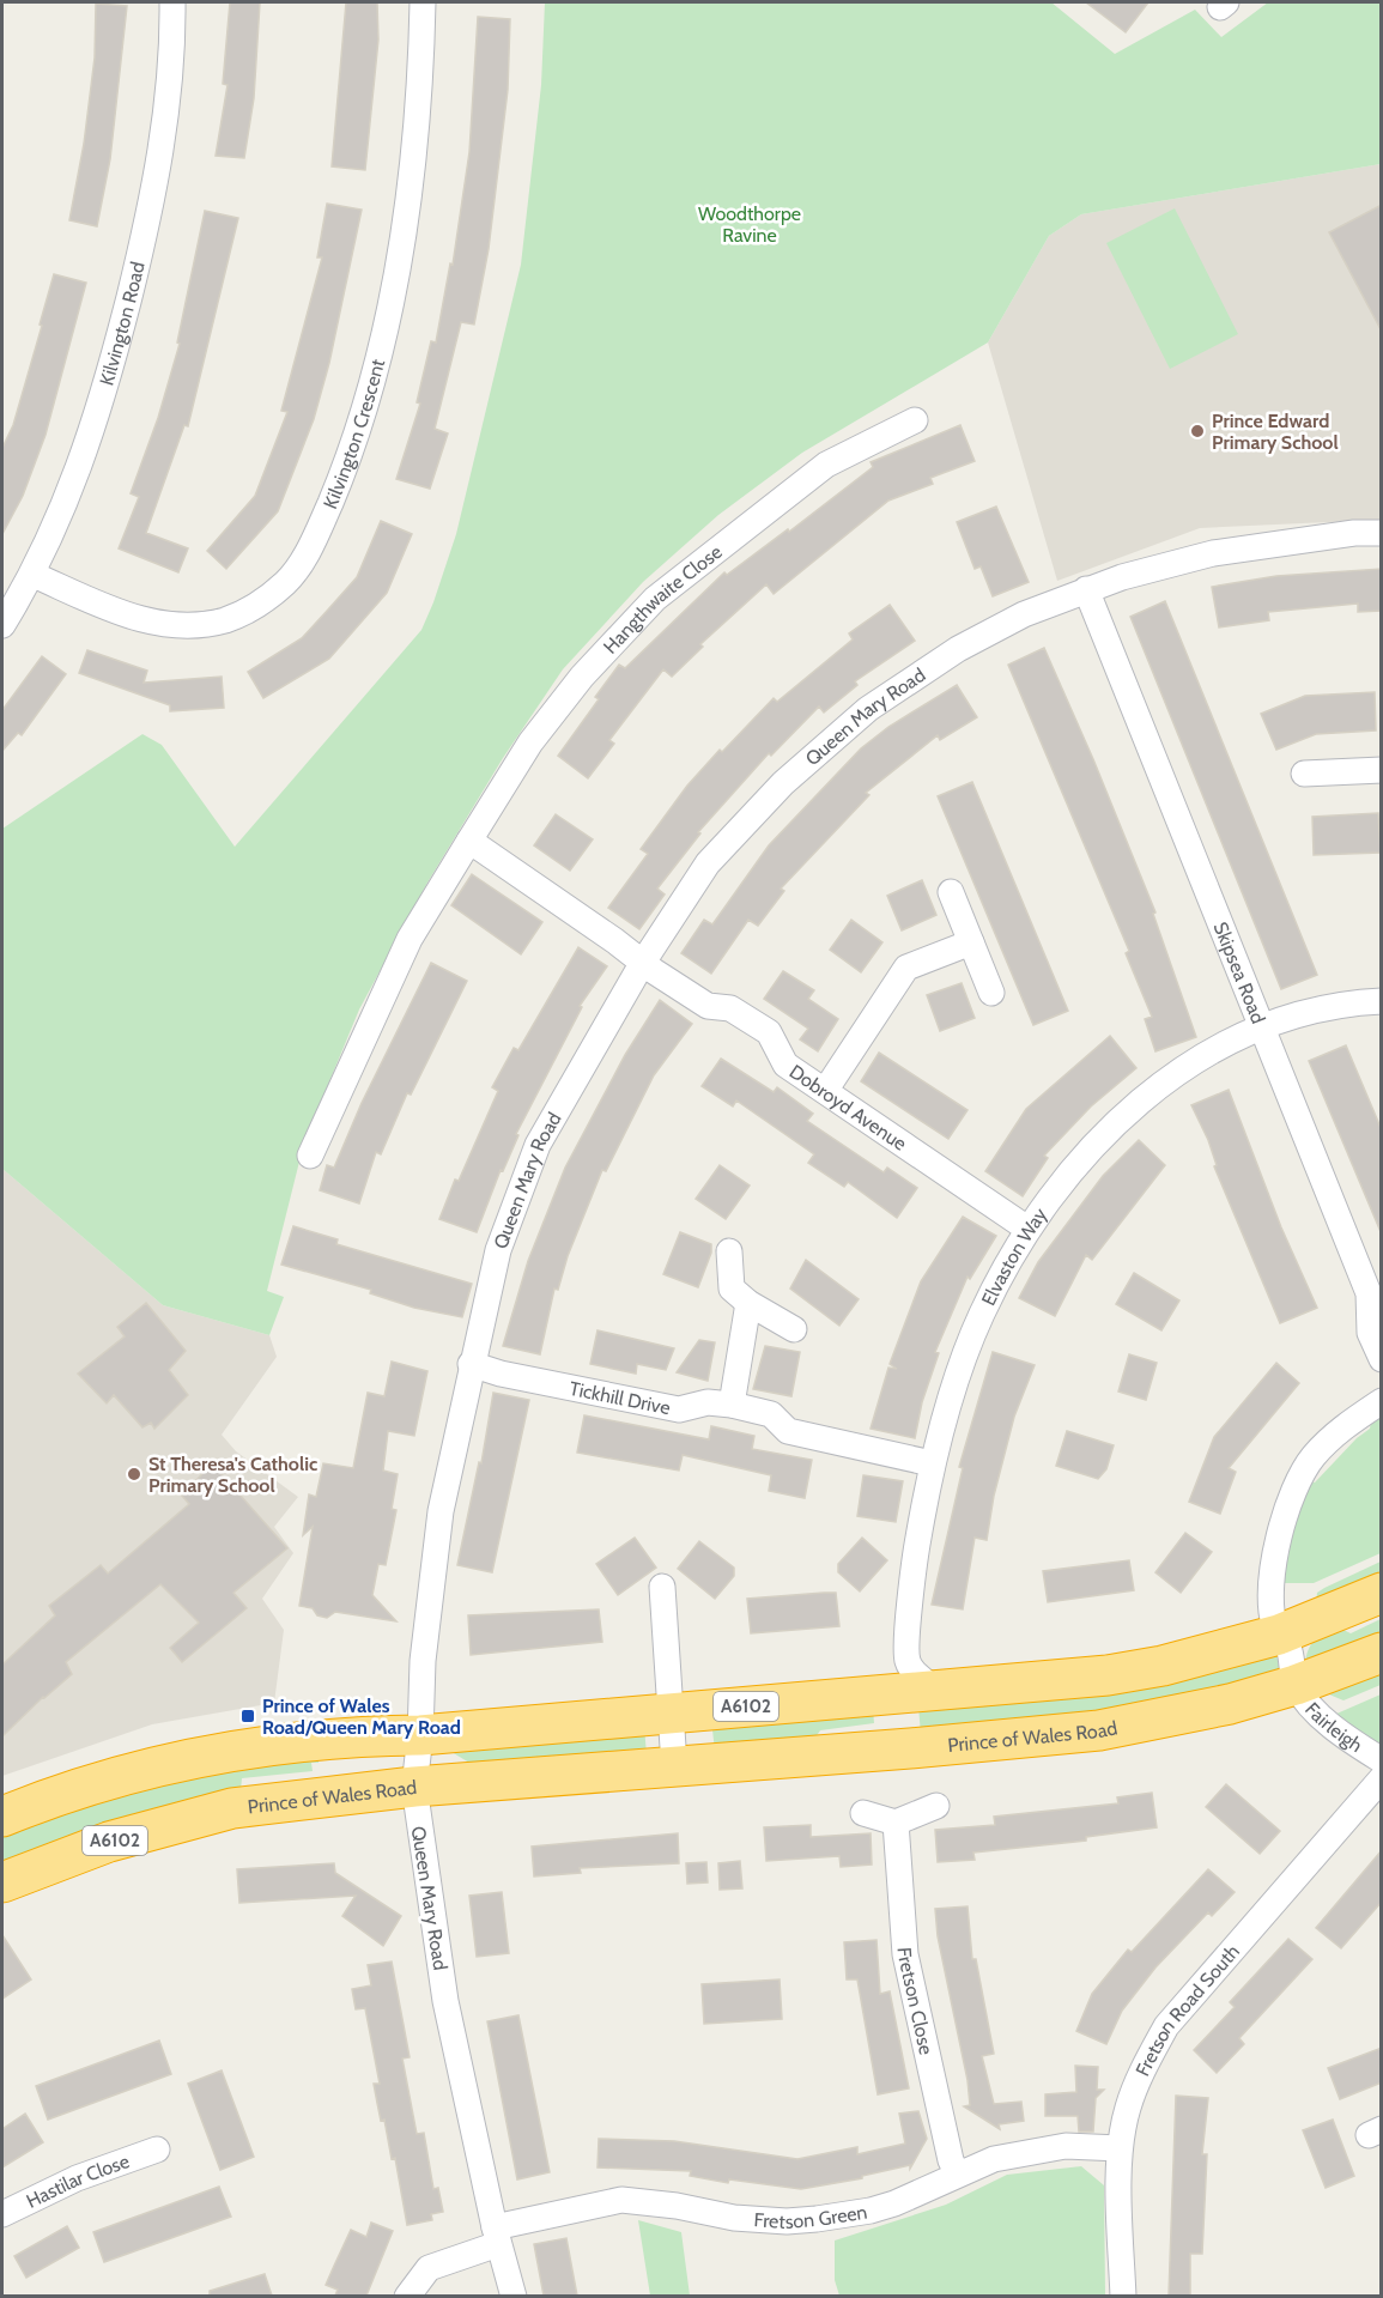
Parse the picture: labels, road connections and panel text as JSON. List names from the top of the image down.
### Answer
{
  "streets": {
    "highway": ["A6102", "Prince of Wales Road"],
    "street": [
      "Kilvington Road",
      "Kilvington Crescent",
      "Hangthwaite Close",
      "Queen Mary Road",
      "Skipsea Road",
      "Dobroyd Avenue",
      "Elvaston Way",
      "Tickhill Drive",
      "Fairleigh",
      "Fretson Close",
      "Fretson Road South",
      "Hastilar Close",
      "Fretson Green"
    ]
  },
  "crossings": [
    ["Kilvington Road", "Kilvington Crescent"],
    ["Queen Mary Road", "Skipsea Road"],
    ["Queen Mary Road", "Dobroyd Avenue"],
    ["Queen Mary Road", "Tickhill Drive"],
    ["Queen Mary Road", "A6102"],
    ["Queen Mary Road", "Prince of Wales Road"],
    ["Queen Mary Road", "Fretson Green"],
    ["Skipsea Road", "Elvaston Way"],
    ["Dobroyd Avenue", "Elvaston Way"],
    ["Elvaston Way", "Tickhill Drive"],
    ["Elvaston Way", "A6102"],
    ["Fairleigh", "Prince of Wales Road"],
    ["Fretson Close", "Fretson Green"],
    ["Fretson Road South", "Fretson Green"]
  ],
  "parks": ["Woodthorpe Ravine"],
  "places": {
    "other": ["Prince Edward Primary School", "St Theresa's Catholic Primary School"],
    "transit": ["Prince of Wales Road/Queen Mary Road"]
  }
}
